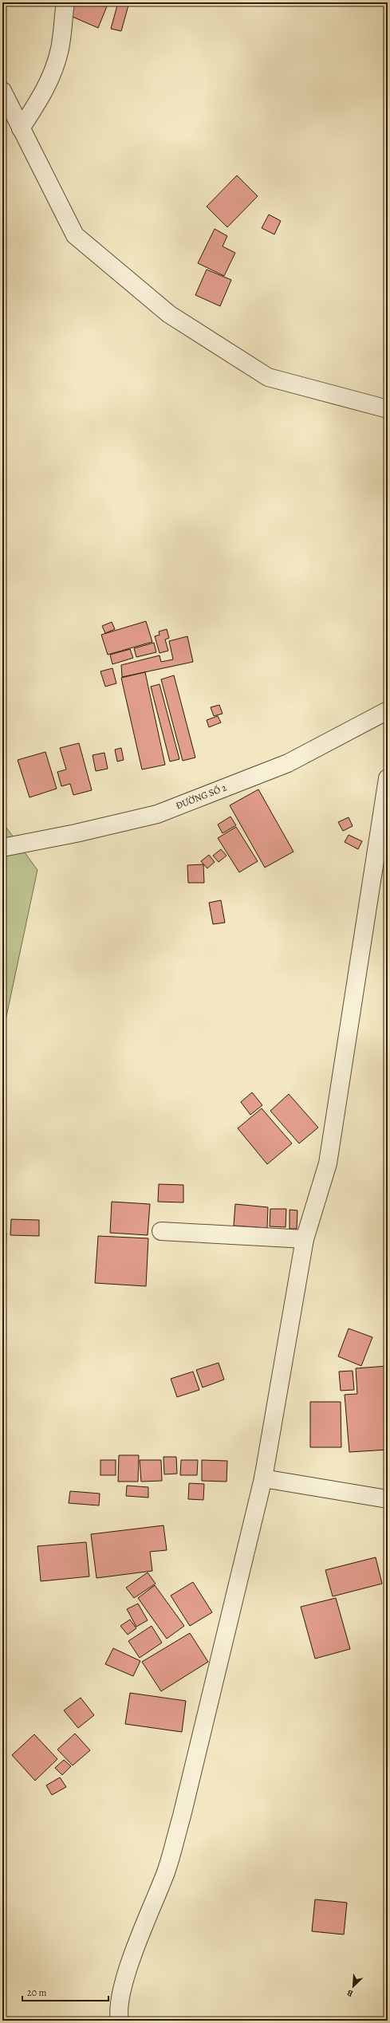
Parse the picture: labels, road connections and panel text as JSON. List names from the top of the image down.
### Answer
{
  "streets": {
    "street": ["ĐƯỜNG SỐ 2"]
  },
  "scale_bar": "20 m",
  "north": "bottom left"
}
